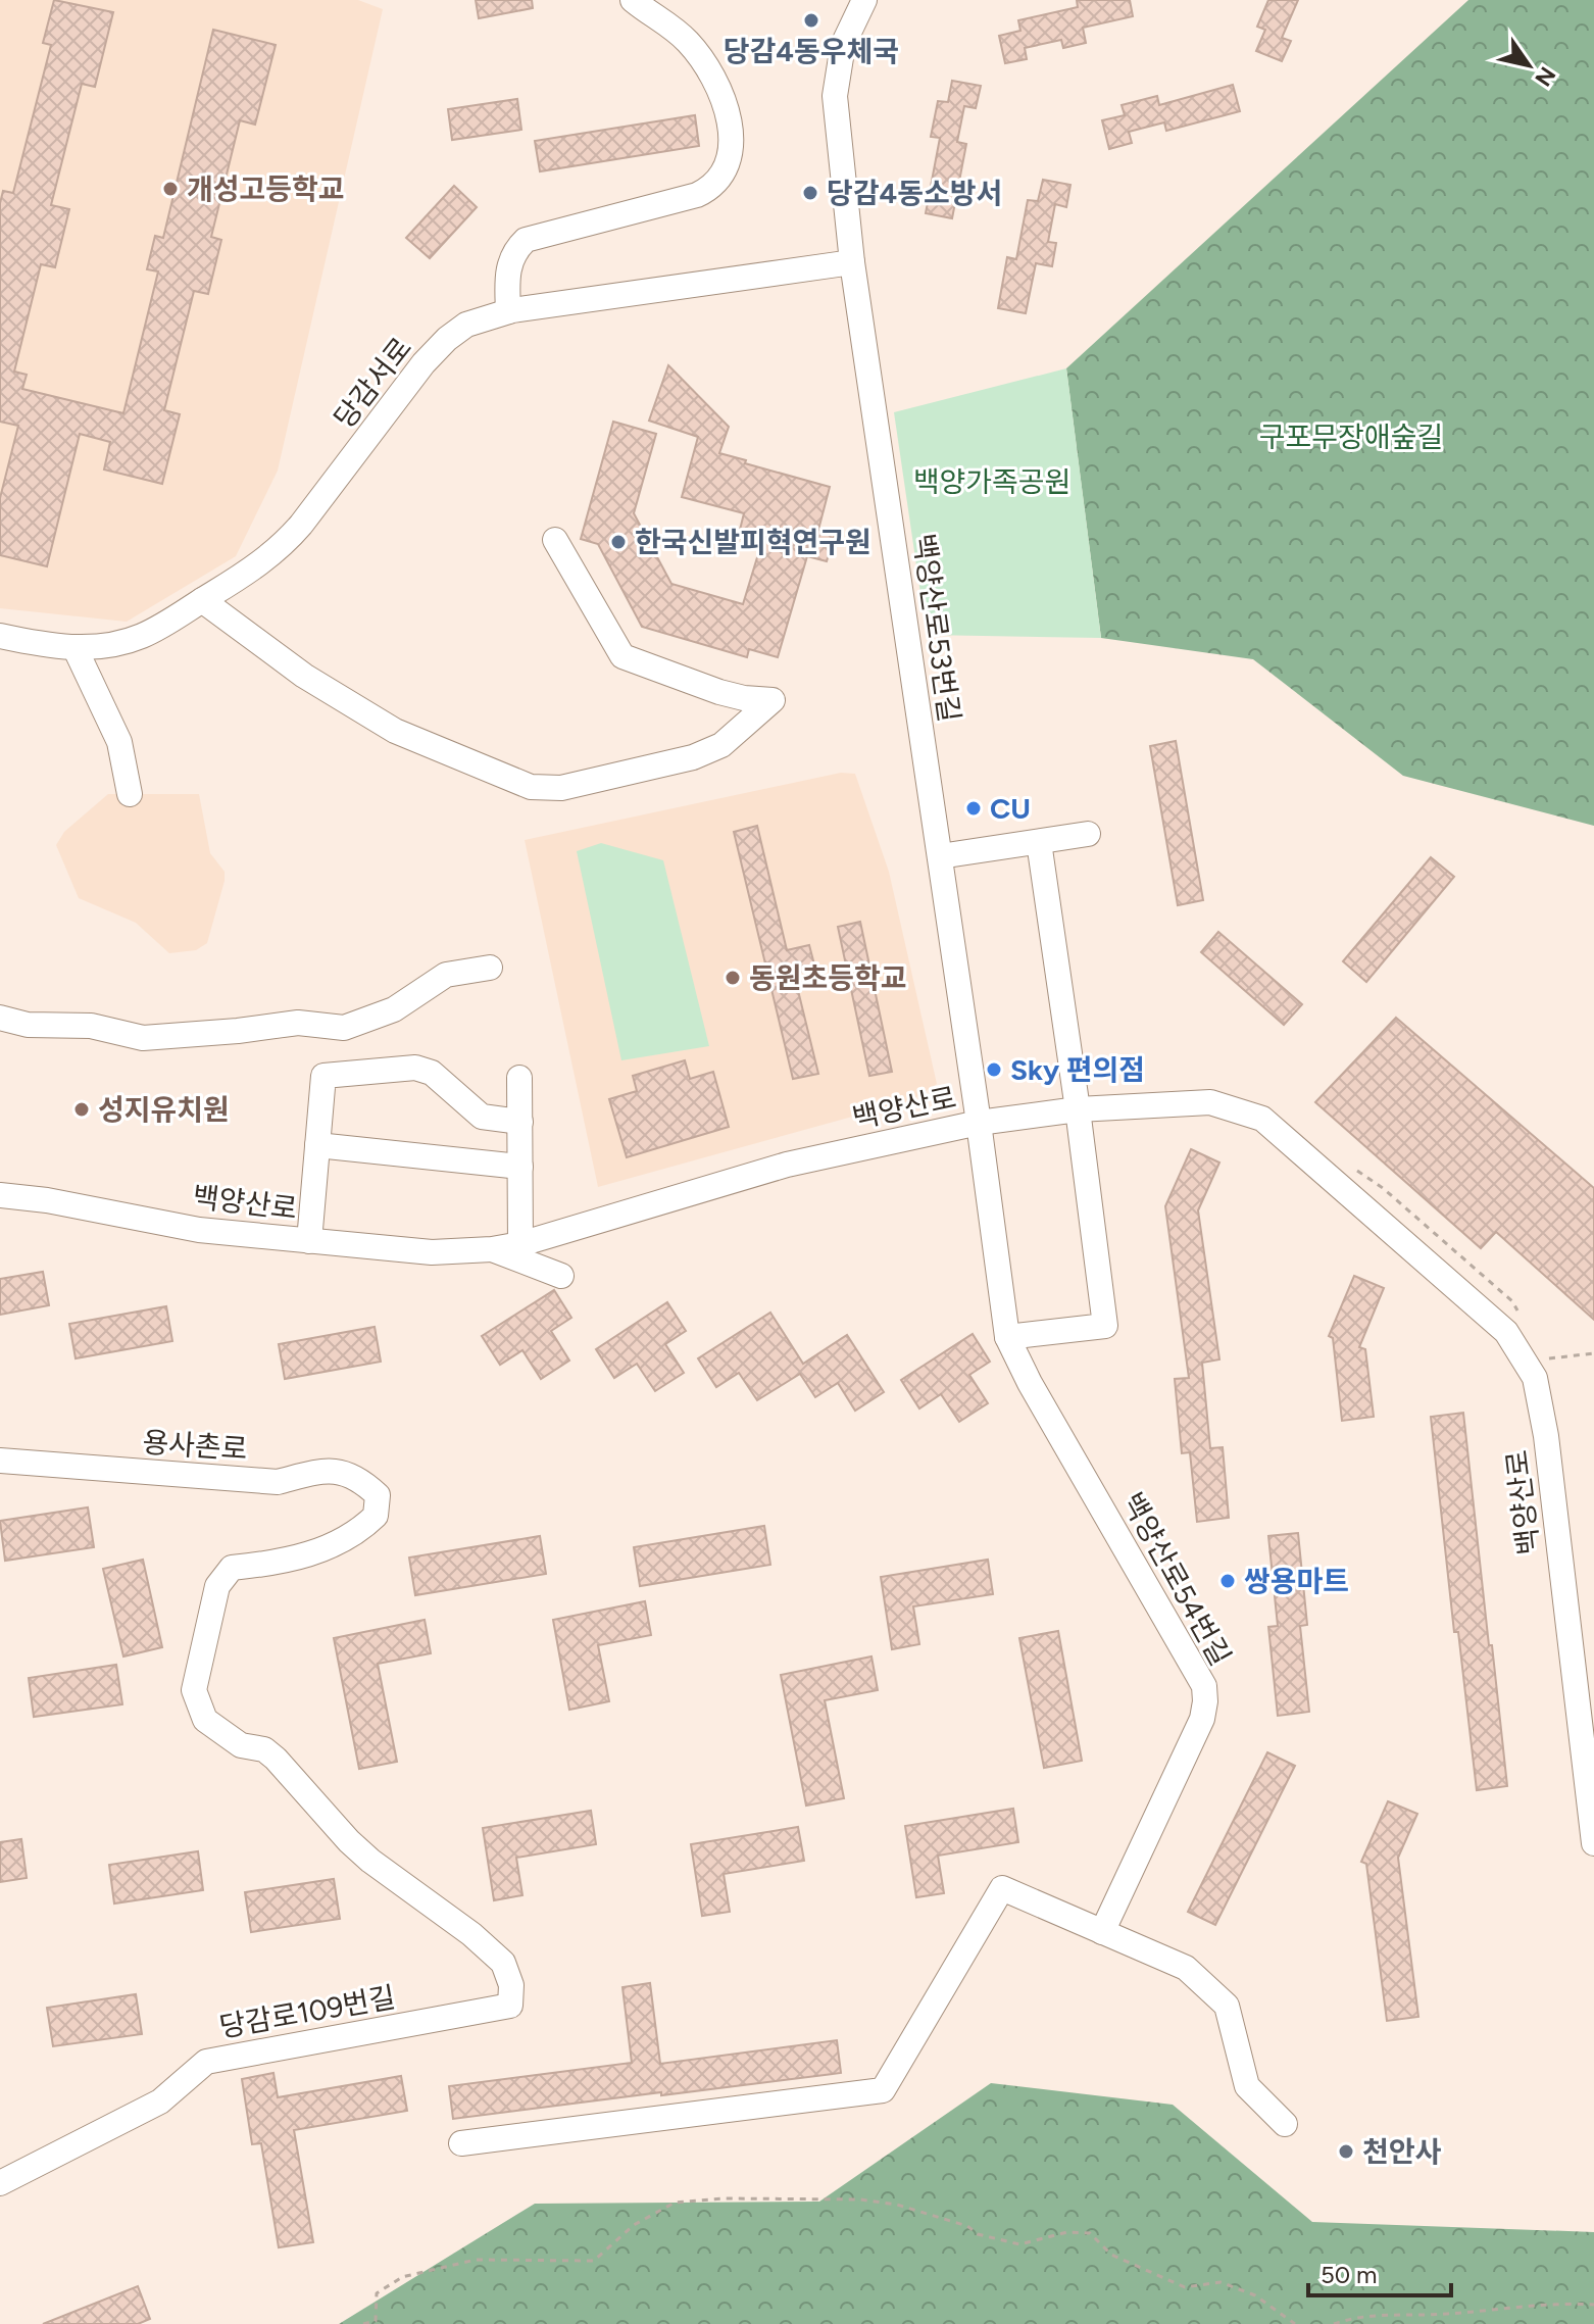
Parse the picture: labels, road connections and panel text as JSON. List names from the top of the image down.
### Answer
{
  "streets": {
    "street": [
      "당감서로",
      "백양산로53번길",
      "백양산로",
      "용사촌로",
      "백양산로54번길",
      "당감로109번길"
    ]
  },
  "crossings": [
    ["당감서로", "백양산로53번길"],
    ["백양산로53번길", "백양산로"],
    ["백양산로53번길", "백양산로54번길"],
    ["백양산로", "백양산로54번길"],
    ["용사촌로", "당감로109번길"]
  ],
  "parks": ["구포무장애숲길", "백양가족공원"],
  "places": [
    "당감4동우체국",
    "개성고등학교",
    "당감4동소방서",
    "한국신발피혁연구원",
    "CU",
    "동원초등학교",
    "Sky 편의점",
    "성지유치원",
    "쌍용마트",
    "천안사"
  ],
  "scale_bar": "50 m",
  "north": "bottom right"
}
